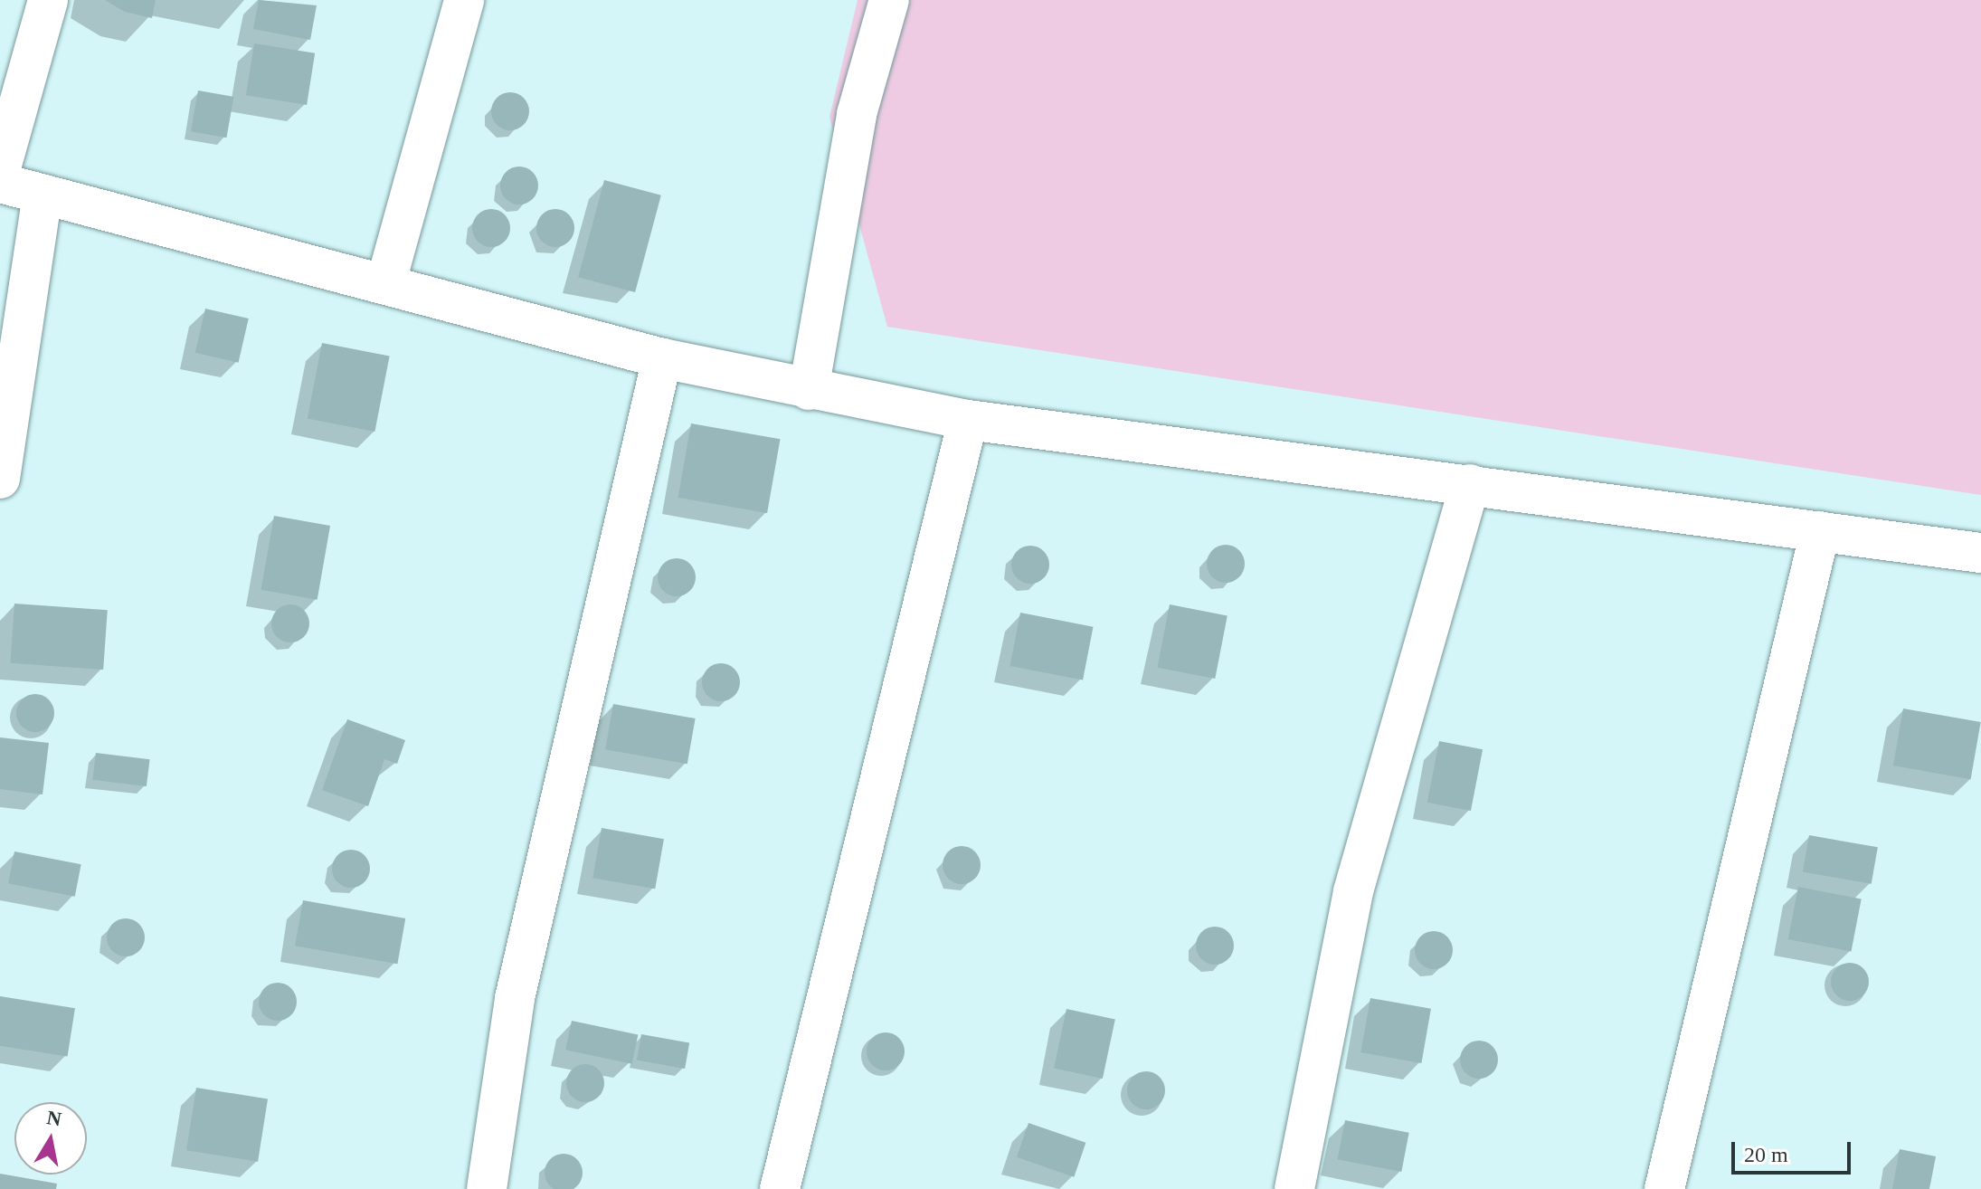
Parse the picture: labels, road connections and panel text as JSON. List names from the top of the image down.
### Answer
{
  "scale_bar": "20 m",
  "north": "top"
}
